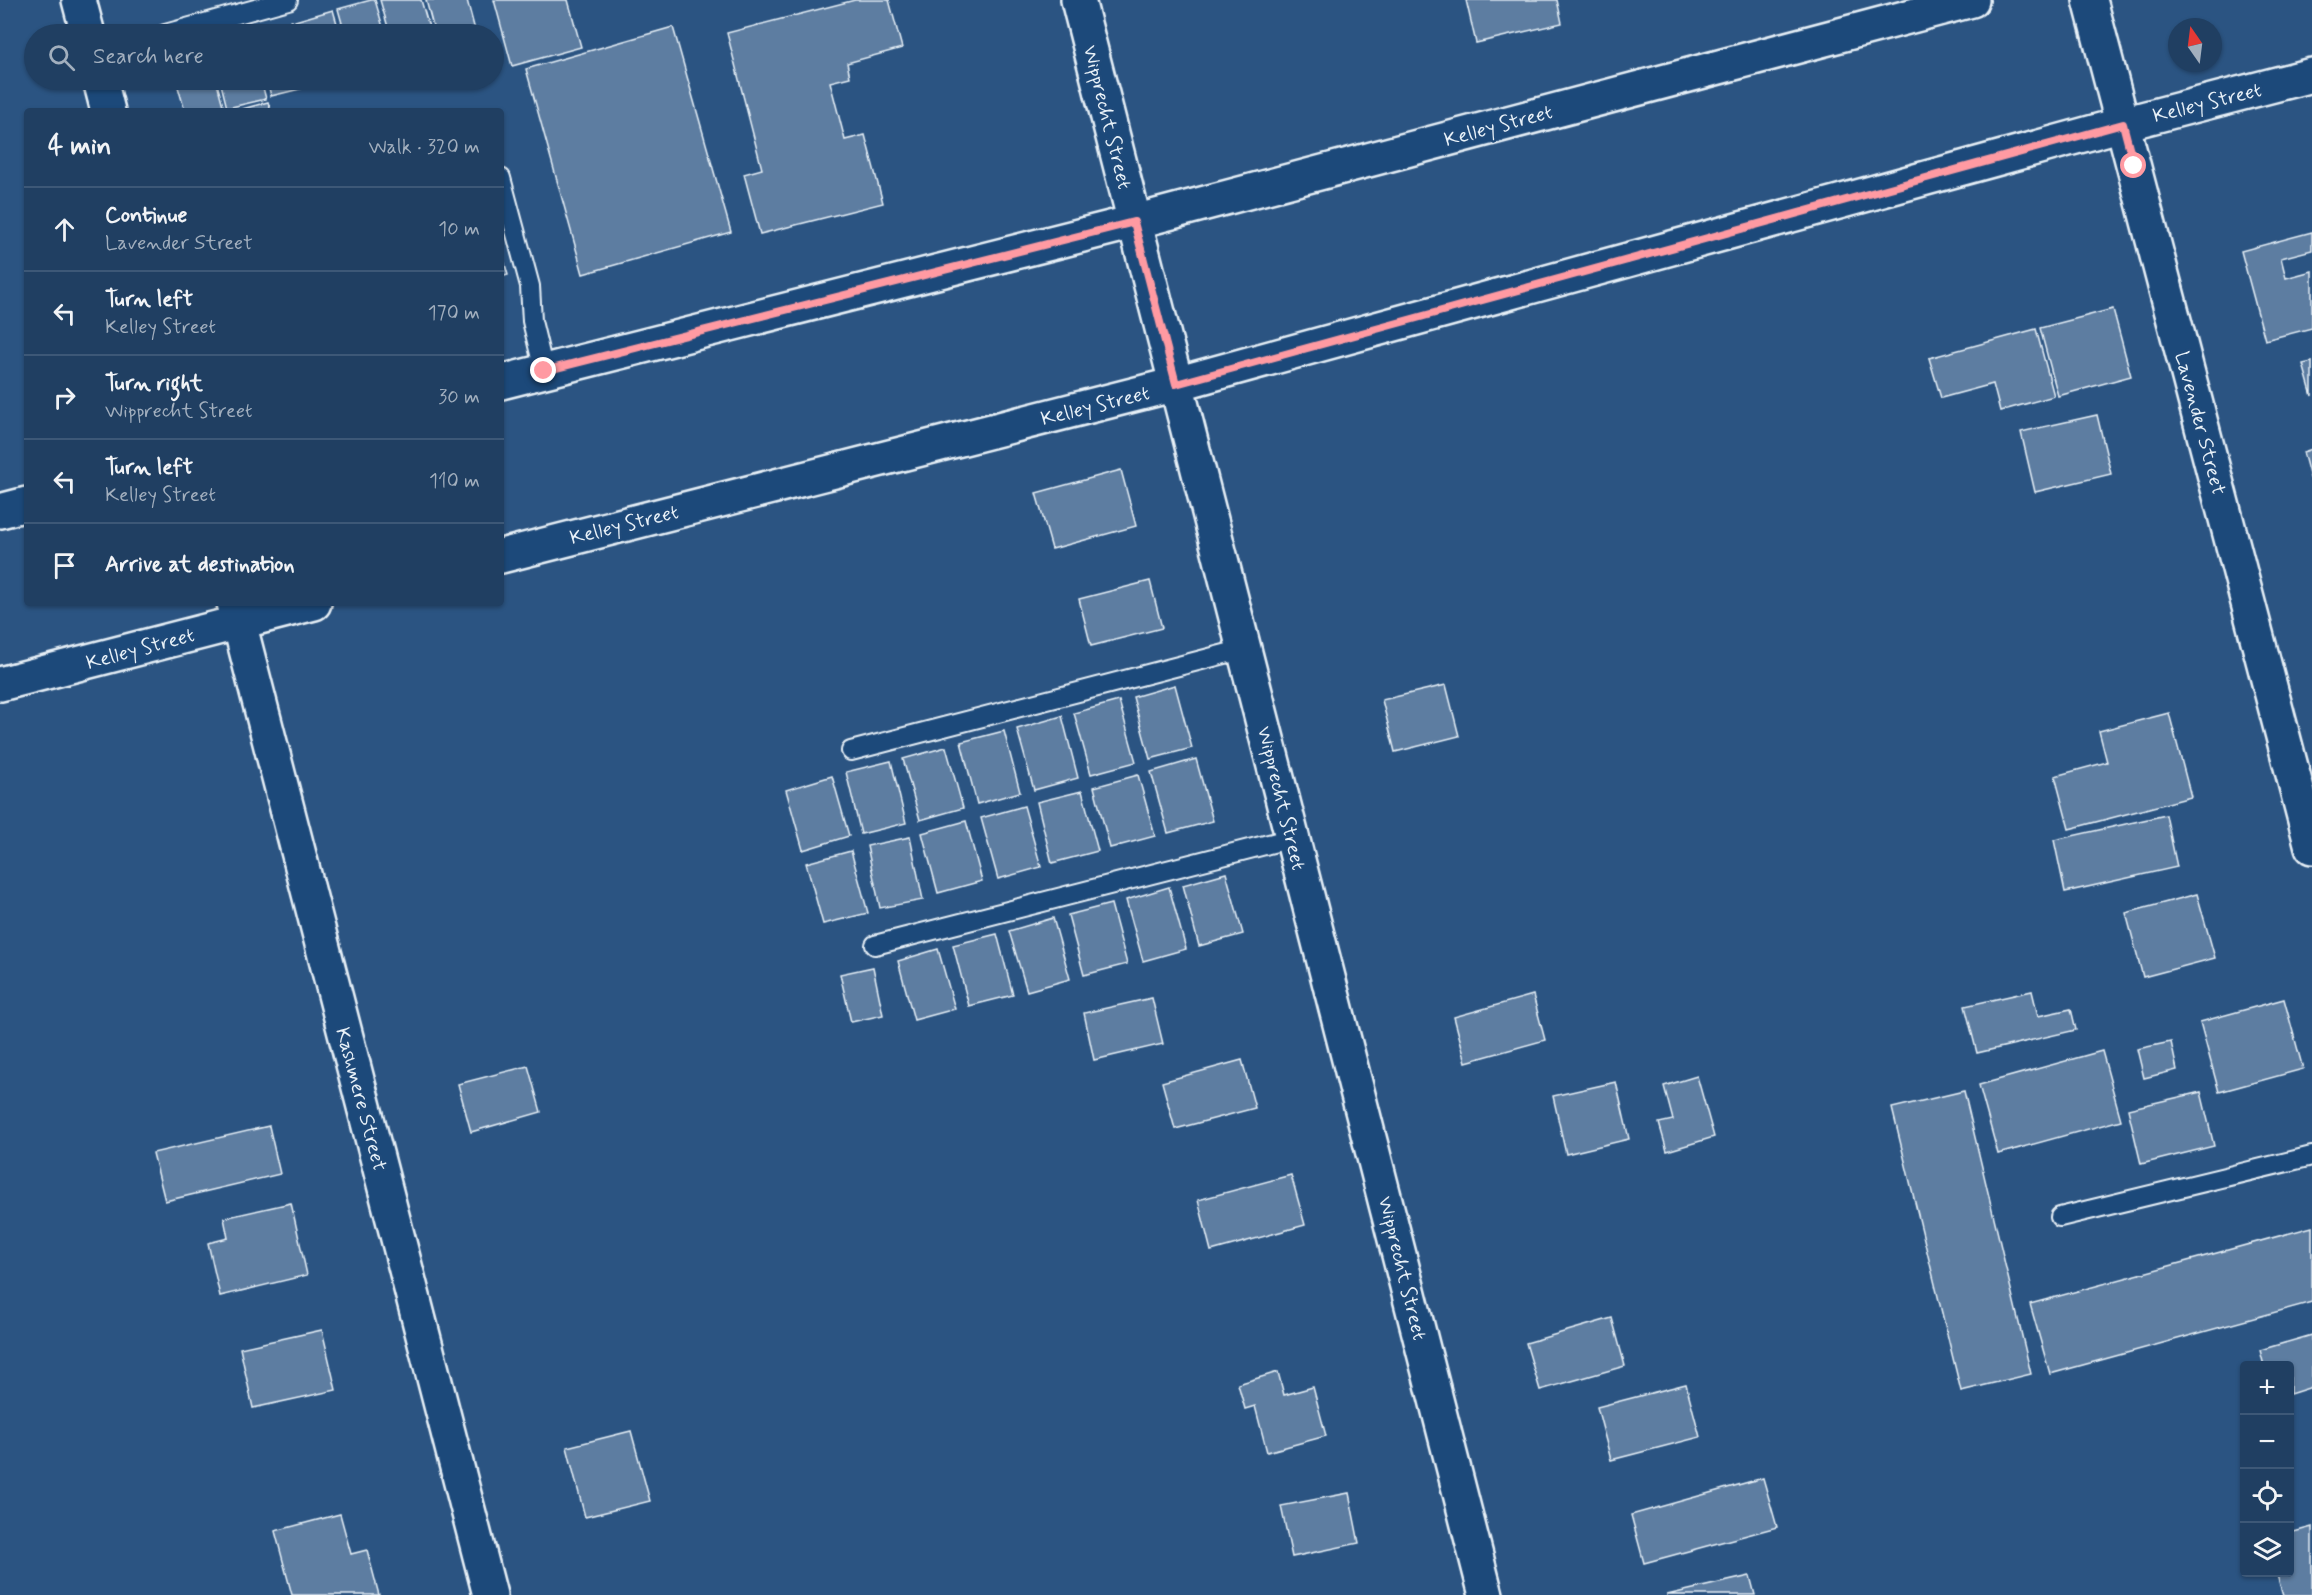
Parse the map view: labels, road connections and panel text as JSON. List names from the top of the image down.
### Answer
{
  "streets": {
    "main road": [
      "Kelley Street",
      "Wipprecht Street",
      "Lavender Street",
      "Kashmere Street"
    ]
  },
  "crossings": [
    ["Kelley Street", "Wipprecht Street"],
    ["Kelley Street", "Lavender Street"],
    ["Kelley Street", "Kashmere Street"]
  ],
  "north": "top",
  "page": {
    "search": "Search here",
    "heading": ["4 min", "Walk · 320 m"],
    "list": [
      ["Continue", "Lavender Street", "10 m"],
      ["Turn left", "Kelley Street", "170 m"],
      ["Turn right", "Wipprecht Street", "30 m"],
      ["Turn left", "Kelley Street", "110 m"],
      "Arrive at destination"
    ],
    "map_buttons": ["+", "−"]
  }
}
